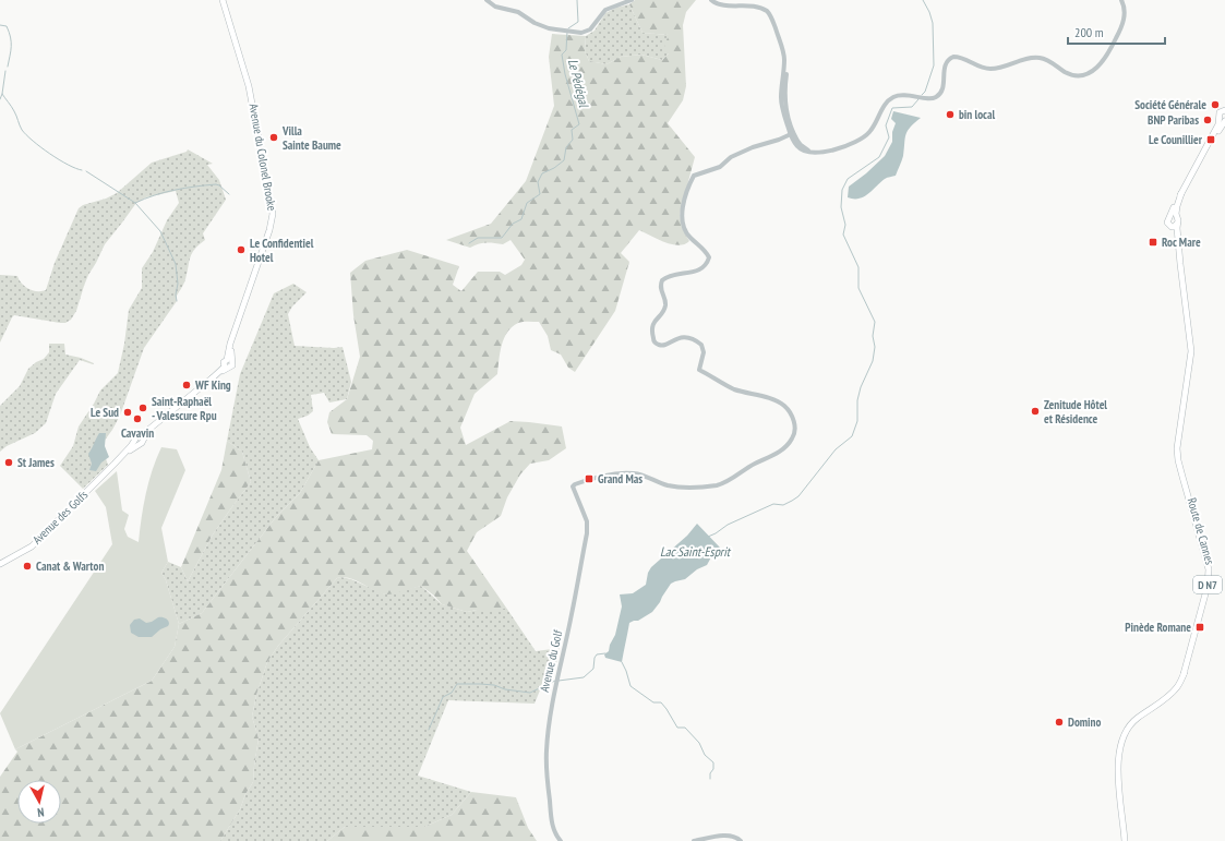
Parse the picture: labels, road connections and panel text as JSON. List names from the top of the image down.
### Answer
{
  "streets": {
    "main road": [
      "Avenue du Colonel Brooke",
      "Avenue des Golfs",
      "Route de Cannes",
      "D N7"
    ],
    "street": ["Avenue du Golf"]
  },
  "crossings": [
    ["Avenue du Colonel Brooke", "Avenue des Golfs"]
  ],
  "water": ["Le Pédégal", "Lac Saint-Esprit"],
  "places": {
    "other": [
      "Société Générale",
      "bin local",
      "BNP Paribas",
      "Villa Sainte Baume",
      "Le Confidentiel Hotel",
      "WF King",
      "Saint-Raphaël - Valescure Rpu",
      "Zenitude Hôtel et Résidence",
      "Le Sud",
      "Cavavin",
      "St James",
      "Canat & Warton",
      "Domino"
    ],
    "transit": [
      "Le Counillier",
      "Roc Mare",
      "Grand Mas",
      "Pinède Romane"
    ]
  },
  "scale_bar": "200 m",
  "north": "bottom"
}
